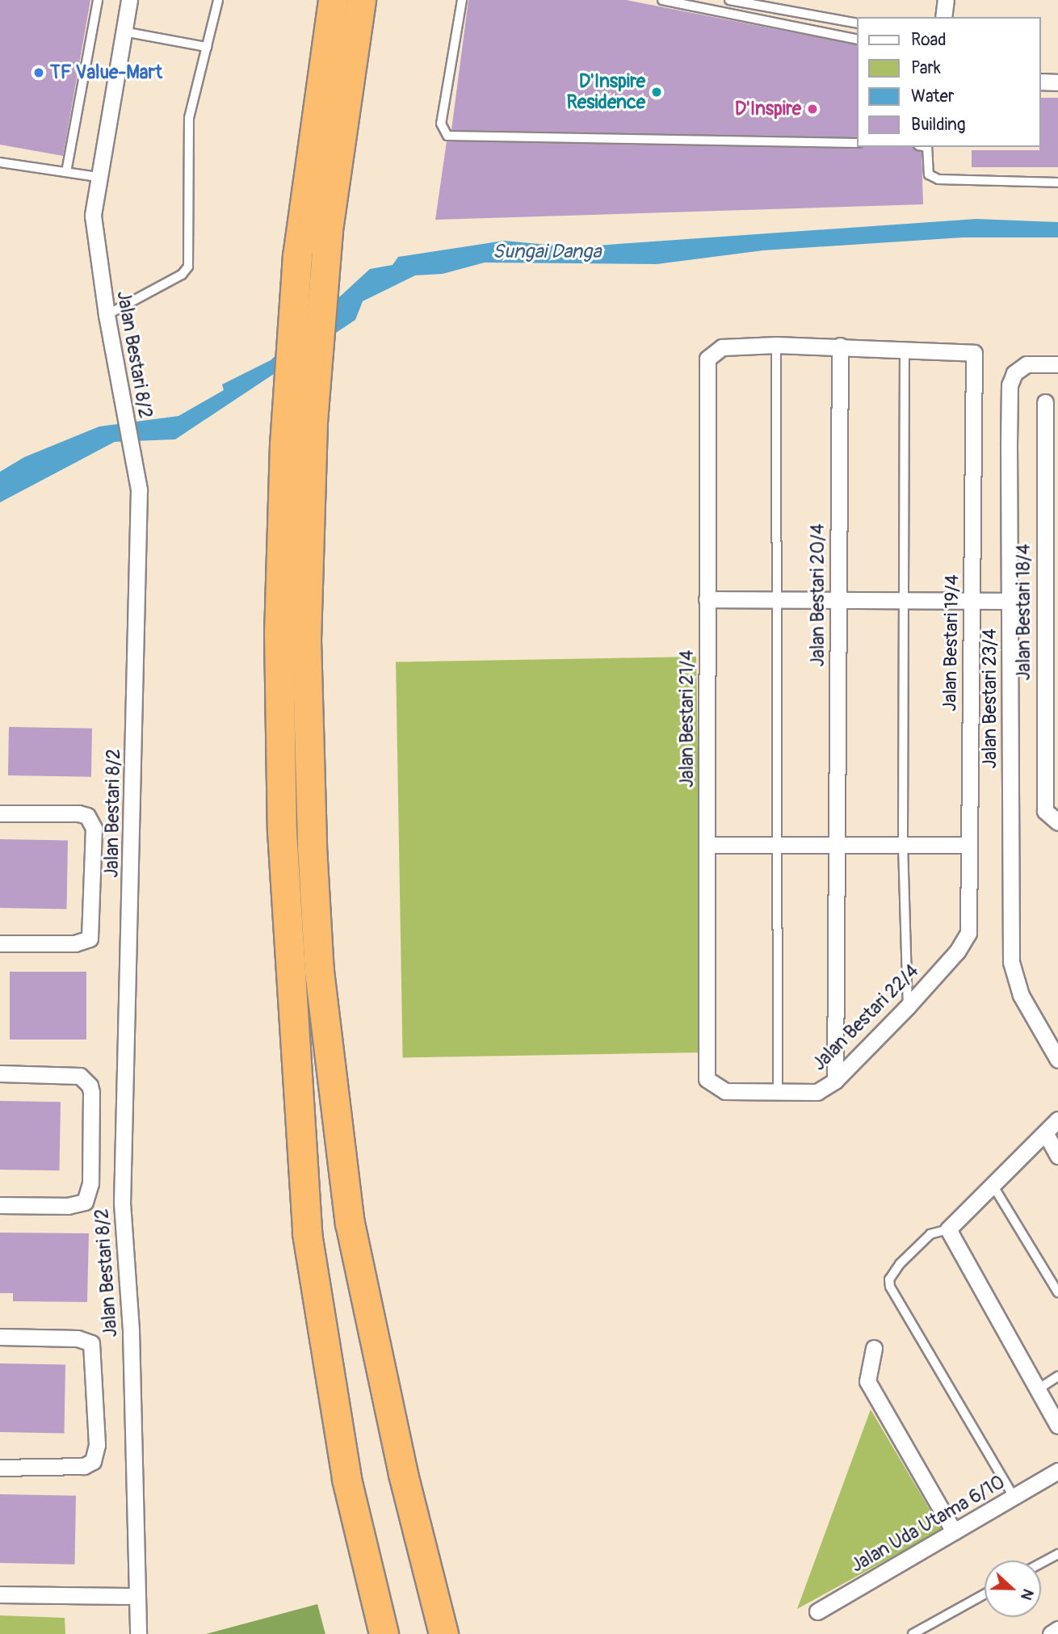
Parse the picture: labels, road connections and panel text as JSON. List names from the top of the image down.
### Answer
{
  "streets": {
    "street": [
      "Jalan Bestari 8/2",
      "Jalan Bestari 20/4",
      "Jalan Bestari 18/4",
      "Jalan Bestari 19/4",
      "Jalan Bestari 23/4",
      "Jalan Bestari 21/4",
      "Jalan Bestari 22/4",
      "Jalan Uda Utama 6/10"
    ]
  },
  "crossings": [
    ["Jalan Bestari 20/4", "Jalan Bestari 22/4"],
    ["Jalan Bestari 19/4", "Jalan Bestari 22/4"],
    ["Jalan Bestari 21/4", "Jalan Bestari 22/4"]
  ],
  "water": ["Sungai Danga"],
  "places": ["TF Value-Mart", "D'Inspire Residence", "D'Inspire"],
  "legend": [
    "Road",
    "Park",
    "Water",
    "Building"
  ],
  "north": "right"
}
